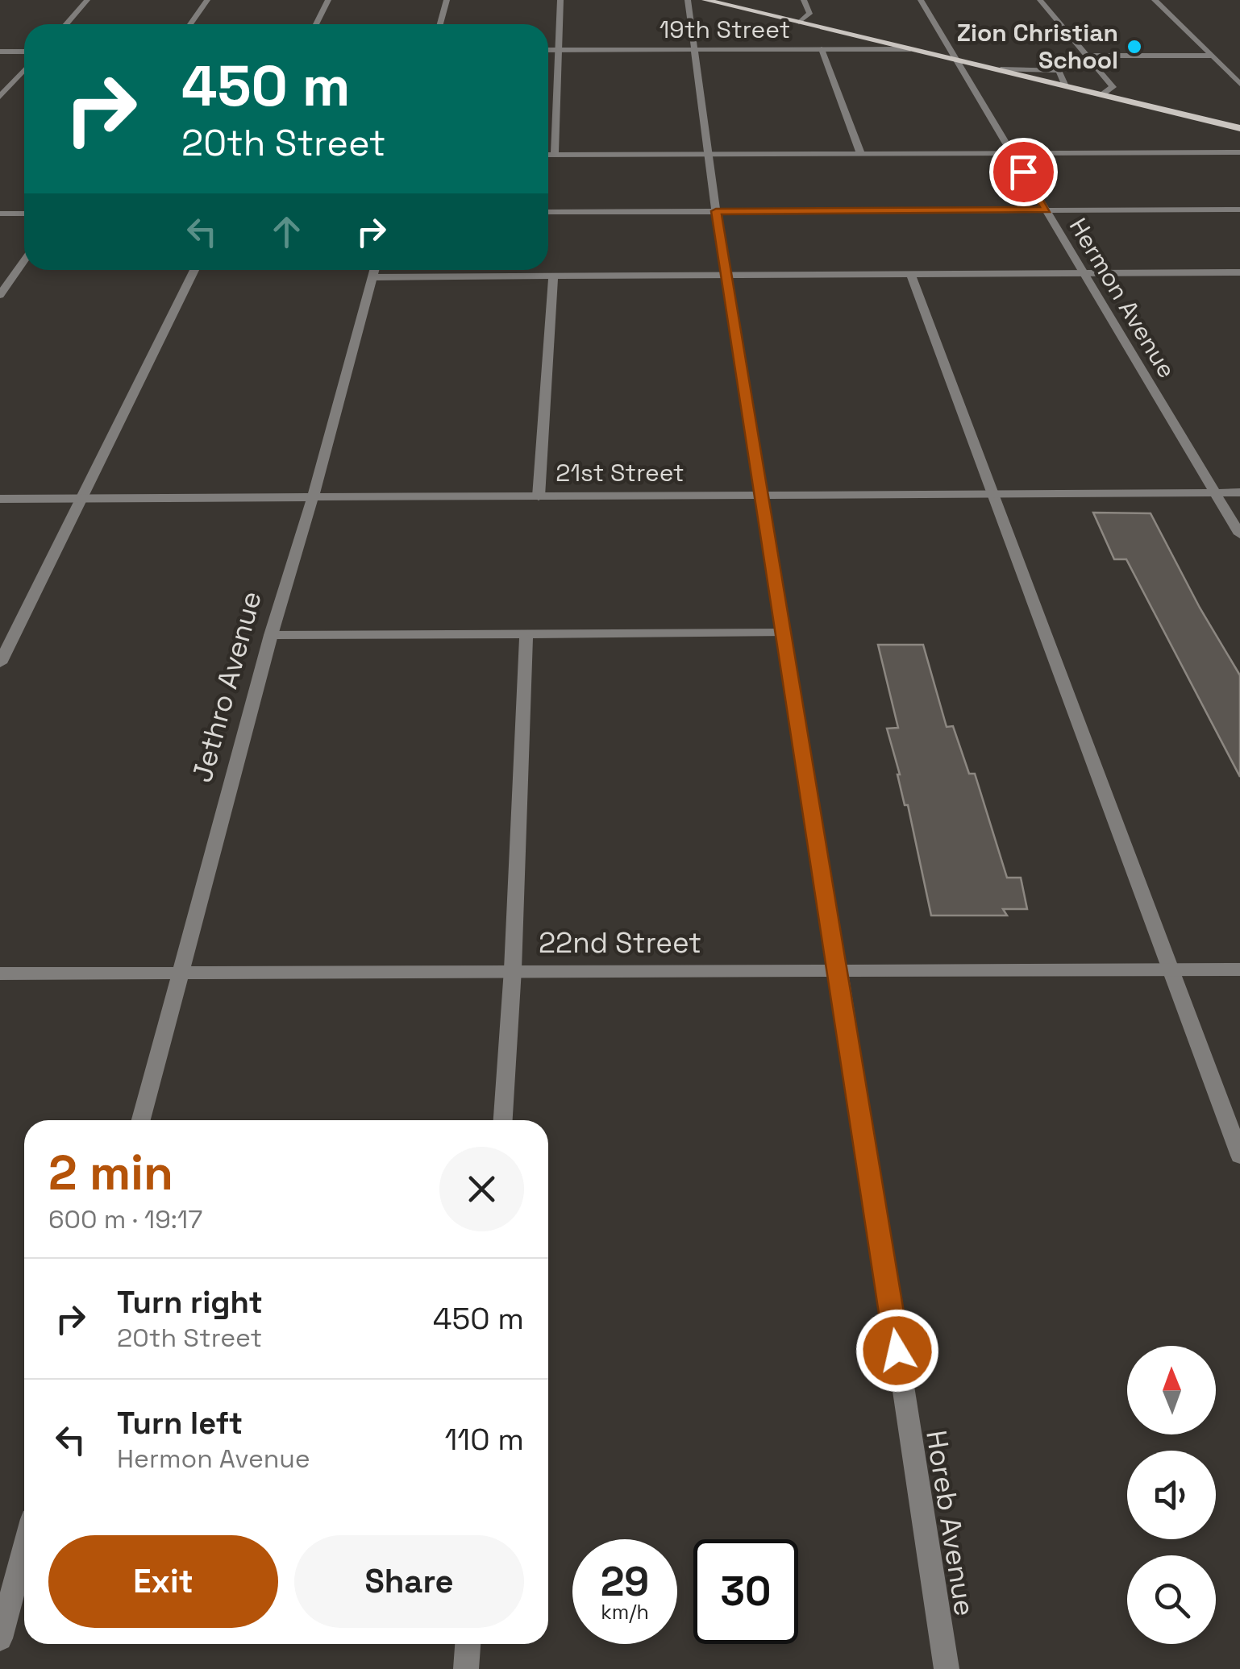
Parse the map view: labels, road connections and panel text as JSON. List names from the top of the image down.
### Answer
{
  "streets": {
    "street": [
      "19th Street",
      "Hermon Avenue",
      "21st Street",
      "Jethro Avenue",
      "22nd Street",
      "Horeb Avenue"
    ]
  },
  "crossings": [
    ["19th Street", "Horeb Avenue"],
    ["Hermon Avenue", "21st Street"],
    ["21st Street", "Jethro Avenue"],
    ["21st Street", "Horeb Avenue"],
    ["Jethro Avenue", "22nd Street"],
    ["22nd Street", "Horeb Avenue"]
  ],
  "places": ["Zion Christian School"],
  "north": "top",
  "page": {
    "turn": ["450 m", "20th Street"],
    "heading": ["2 min", "600 m · 19:17"],
    "list": [
      {
        "name": "Turn right",
        "note": "20th Street",
        "value": "450 m"
      },
      {
        "name": "Turn left",
        "note": "Hermon Avenue",
        "value": "110 m"
      }
    ],
    "buttons": ["Exit", "Share"],
    "speed": "29 km/h",
    "limit": "30"
  }
}
